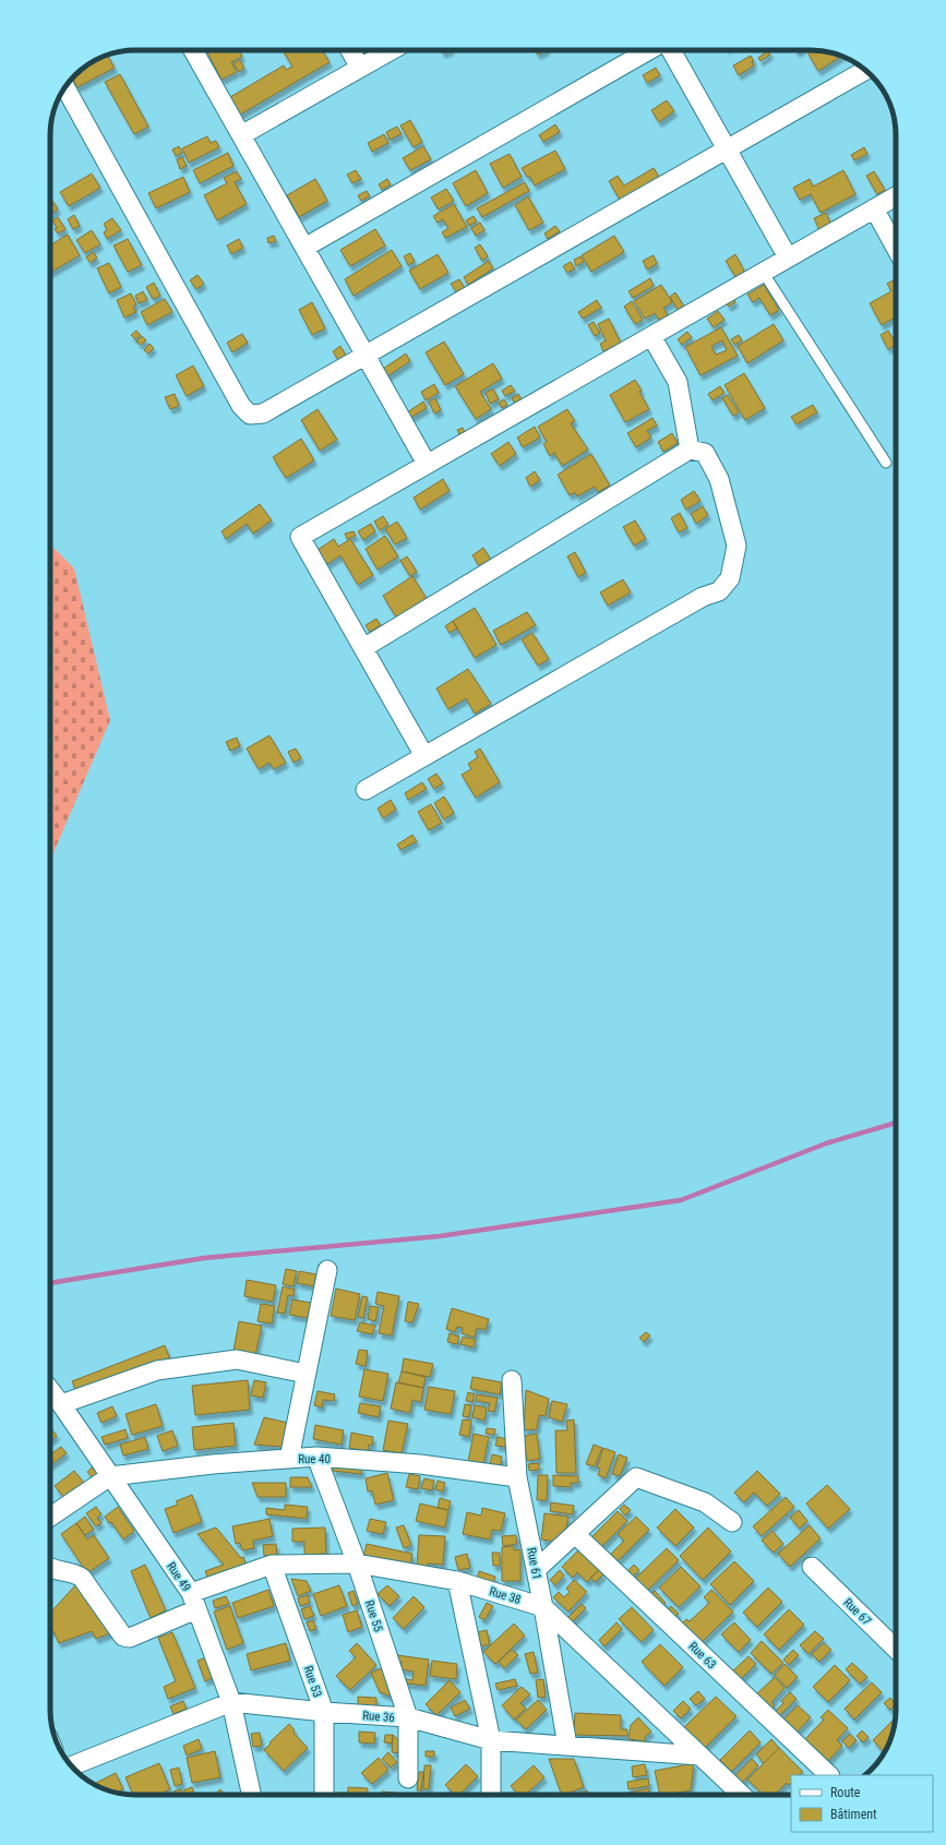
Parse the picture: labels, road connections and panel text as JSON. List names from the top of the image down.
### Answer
{
  "streets": {
    "street": [
      "Rue 40",
      "Rue 61",
      "Rue 49",
      "Rue 38",
      "Rue 67",
      "Rue 55",
      "Rue 63",
      "Rue 53",
      "Rue 36"
    ]
  },
  "crossings": [
    ["Rue 40", "Rue 61"],
    ["Rue 40", "Rue 49"],
    ["Rue 40", "Rue 55"],
    ["Rue 61", "Rue 38"],
    ["Rue 61", "Rue 36"],
    ["Rue 49", "Rue 38"],
    ["Rue 49", "Rue 36"],
    ["Rue 38", "Rue 55"],
    ["Rue 38", "Rue 53"],
    ["Rue 38", "Rue 36"],
    ["Rue 55", "Rue 36"],
    ["Rue 53", "Rue 36"]
  ],
  "legend": ["Route", "Bâtiment"]
}
